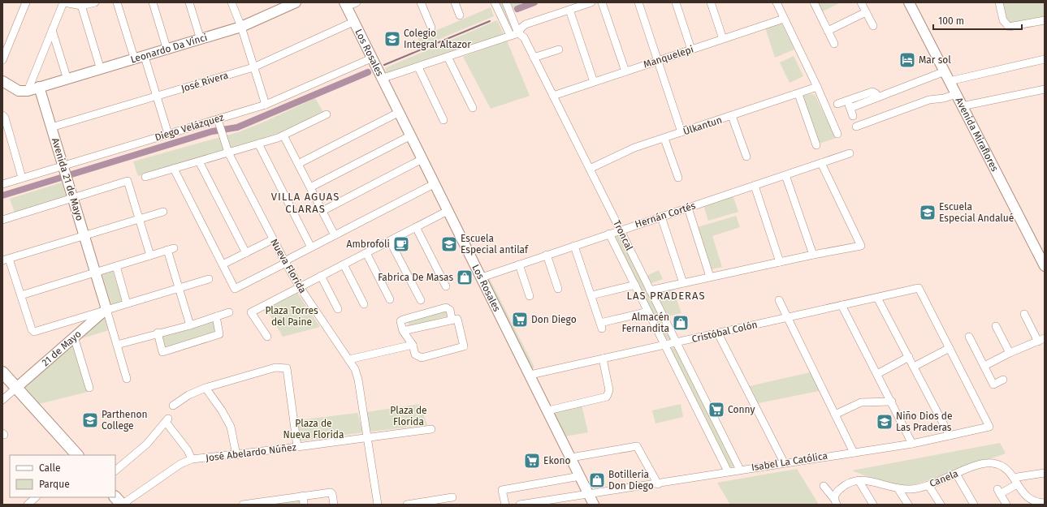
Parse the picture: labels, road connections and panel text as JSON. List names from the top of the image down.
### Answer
{
  "streets": {
    "street": [
      "Leonardo Da Vinci",
      "Los Rosales",
      "Manquelepi",
      "José Rivera",
      "Ülkantun",
      "Diego Velázquez",
      "Avenida Miraflores",
      "Avenida 21 de Mayo",
      "Hernán Cortés",
      "Troncal",
      "Nueva Florida",
      "Cristóbal Colón",
      "21 de Mayo",
      "José Abelardo Núñez",
      "Isabel La Católica",
      "Canela"
    ]
  },
  "crossings": [
    ["Leonardo Da Vinci", "Avenida 21 de Mayo"],
    ["Los Rosales", "José Rivera"],
    ["Los Rosales", "Diego Velázquez"],
    ["Los Rosales", "Hernán Cortés"],
    ["Los Rosales", "Cristóbal Colón"],
    ["Los Rosales", "Isabel La Católica"],
    ["Manquelepi", "Troncal"],
    ["José Rivera", "Avenida 21 de Mayo"],
    ["Ülkantun", "Troncal"],
    ["Diego Velázquez", "Avenida 21 de Mayo"],
    ["Diego Velázquez", "Nueva Florida"],
    ["Avenida 21 de Mayo", "21 de Mayo"],
    ["Hernán Cortés", "Troncal"],
    ["Troncal", "Cristóbal Colón"],
    ["Troncal", "Isabel La Católica"],
    ["Nueva Florida", "José Abelardo Núñez"],
    ["Cristóbal Colón", "Isabel La Católica"]
  ],
  "districts": ["VILLA AGUAS CLARAS", "LAS PRADERAS"],
  "parks": ["Plaza Torres del Paine", "Plaza de Florida", "Plaza de Nueva Florida"],
  "places": {
    "school or university": [
      "Colegio Integral Altazor",
      "Escuela Especial Andalué",
      "Escuela Especial antilaf",
      "Parthenon College",
      "Niño Dios de Las Praderas"
    ],
    "hotel": ["Mar sol"],
    "cafe": ["Ambrofoli"],
    "shop": ["Fabrica De Masas", "Almacén Fernandita", "Botilleria Don Diego"],
    "supermarket": ["Don Diego", "Conny", "Ekono"]
  },
  "legend": ["Calle", "Parque"],
  "scale_bar": "100 m"
}
